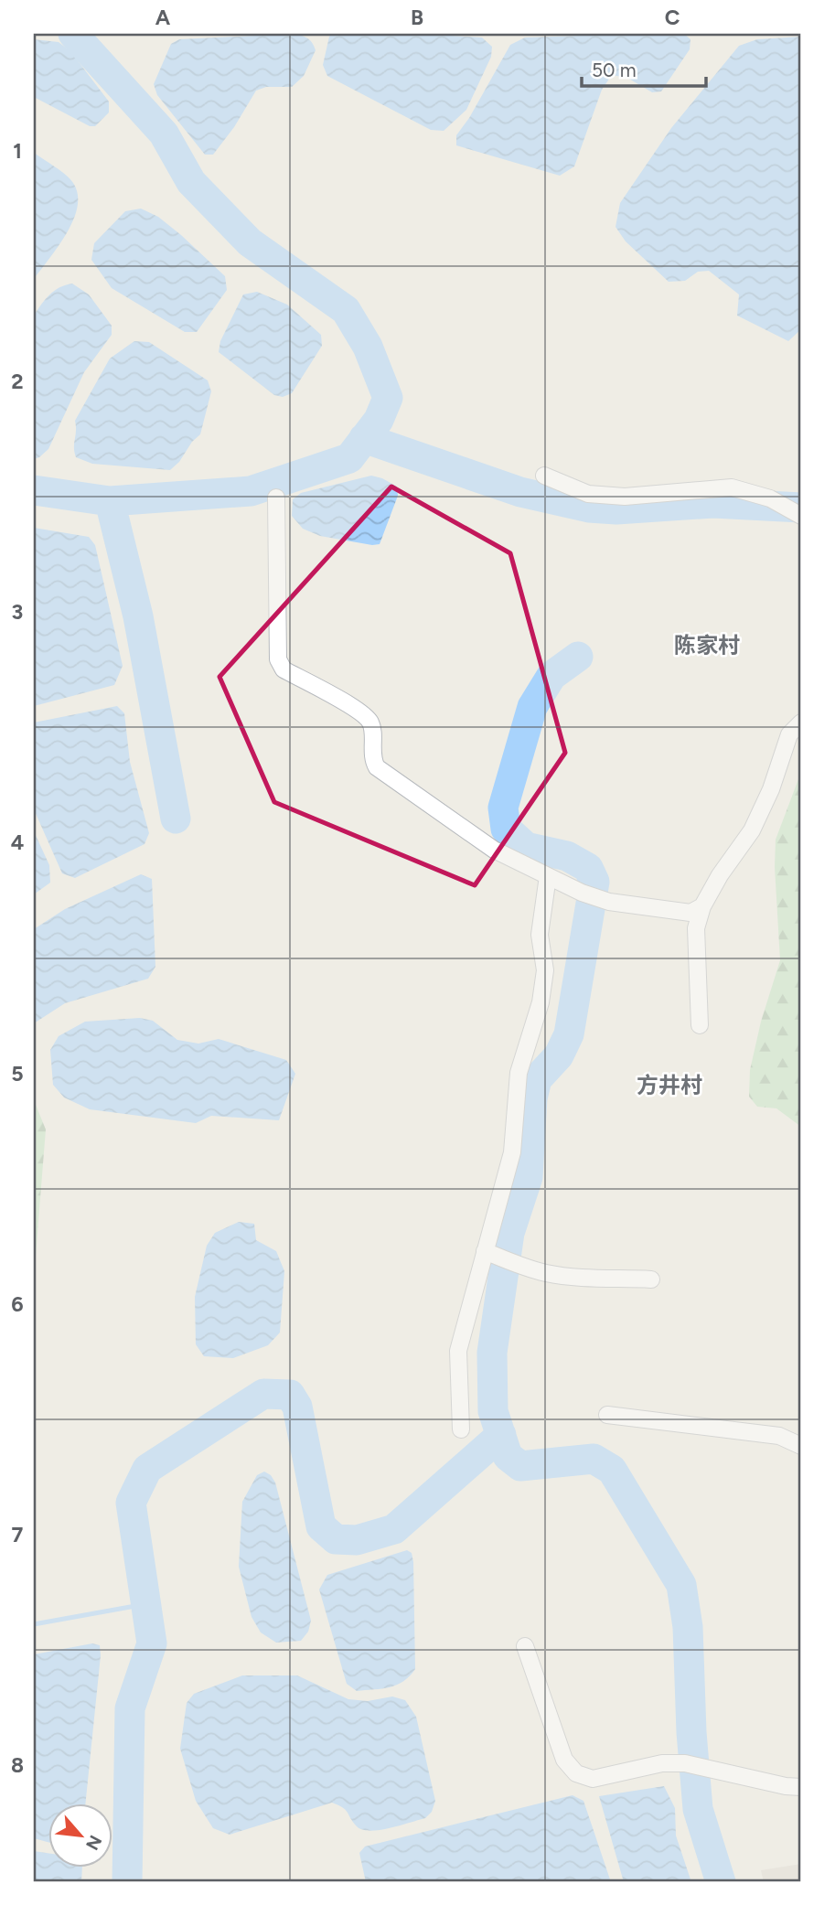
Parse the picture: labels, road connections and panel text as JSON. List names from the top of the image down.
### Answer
{
  "districts": ["陈家村", "方井村"],
  "scale_bar": "50 m",
  "north": "bottom right",
  "grid": {
    "columns": ["A", "B", "C"],
    "rows": [
      "1",
      "2",
      "3",
      "4",
      "5",
      "6",
      "7",
      "8"
    ]
  }
}
